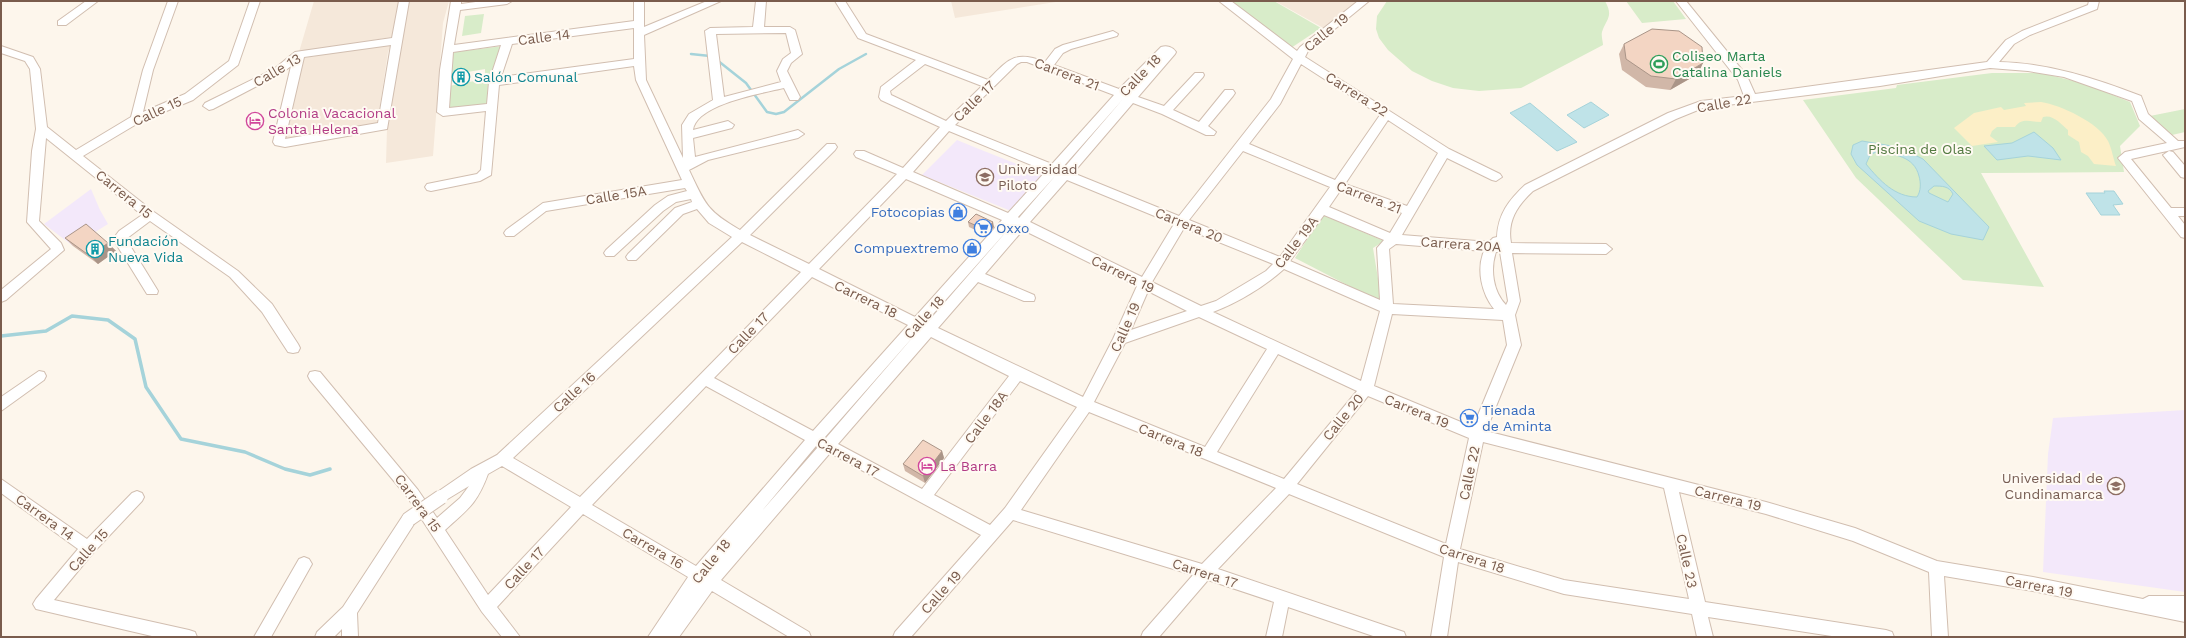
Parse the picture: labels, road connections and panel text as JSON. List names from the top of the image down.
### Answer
{
  "streets": {
    "street": [
      "Calle 19",
      "Calle 14",
      "Calle 13",
      "Carrera 21",
      "Calle 18",
      "Carrera 22",
      "Calle 17",
      "Calle 22",
      "Calle 15",
      "Carrera 15",
      "Calle 15A",
      "Carrera 20",
      "Calle 19A",
      "Carrera 20A",
      "Carrera 19",
      "Carrera 18",
      "Calle 16",
      "Calle 18A",
      "Calle 20",
      "Carrera 17",
      "Carrera 14",
      "Carrera 16",
      "Calle 23"
    ]
  },
  "crossings": [
    ["Calle 19", "Carrera 21"],
    ["Calle 19", "Carrera 22"],
    ["Calle 19", "Carrera 20"],
    ["Calle 19", "Calle 19A"],
    ["Calle 19", "Carrera 19"],
    ["Calle 19", "Carrera 18"],
    ["Calle 19", "Carrera 17"],
    ["Calle 14", "Carrera 18"],
    ["Carrera 21", "Calle 18"],
    ["Carrera 21", "Calle 17"],
    ["Carrera 21", "Calle 19A"],
    ["Carrera 21", "Calle 20"],
    ["Calle 18", "Carrera 20"],
    ["Calle 18", "Carrera 19"],
    ["Calle 18", "Carrera 18"],
    ["Calle 18", "Carrera 17"],
    ["Calle 18", "Carrera 16"],
    ["Carrera 22", "Calle 19A"],
    ["Carrera 22", "Calle 20"],
    ["Calle 17", "Carrera 15"],
    ["Calle 17", "Carrera 20"],
    ["Calle 17", "Carrera 19"],
    ["Calle 17", "Carrera 18"],
    ["Calle 17", "Carrera 17"],
    ["Calle 17", "Carrera 16"],
    ["Calle 22", "Carrera 20"],
    ["Calle 22", "Carrera 20A"],
    ["Calle 22", "Carrera 19"],
    ["Calle 22", "Carrera 18"],
    ["Calle 15", "Carrera 15"],
    ["Calle 15", "Carrera 14"],
    ["Calle 15A", "Carrera 18"],
    ["Carrera 20", "Calle 19A"],
    ["Carrera 20", "Calle 20"],
    ["Calle 19A", "Carrera 20A"],
    ["Calle 19A", "Carrera 19"],
    ["Carrera 20A", "Calle 20"],
    ["Carrera 19", "Calle 20"],
    ["Carrera 19", "Calle 23"],
    ["Carrera 18", "Calle 16"],
    ["Carrera 18", "Calle 18A"],
    ["Carrera 18", "Calle 20"],
    ["Carrera 18", "Calle 23"],
    ["Calle 16", "Carrera 16"],
    ["Calle 18A", "Carrera 17"],
    ["Calle 20", "Carrera 17"]
  ],
  "parks": ["Piscina de Olas"],
  "places": {
    "sports": ["Coliseo Marta Catalina Daniels"],
    "building": ["Salón Comunal", "Fundación Nueva Vida"],
    "hotel": ["Colonia Vacacional Santa Helena", "La Barra"],
    "school or university": ["Universidad Piloto", "Universidad de Cundinamarca"],
    "shop": ["Fotocopias", "Compuextremo"],
    "supermarket": ["Oxxo", "Tienada de Aminta"]
  }
}
